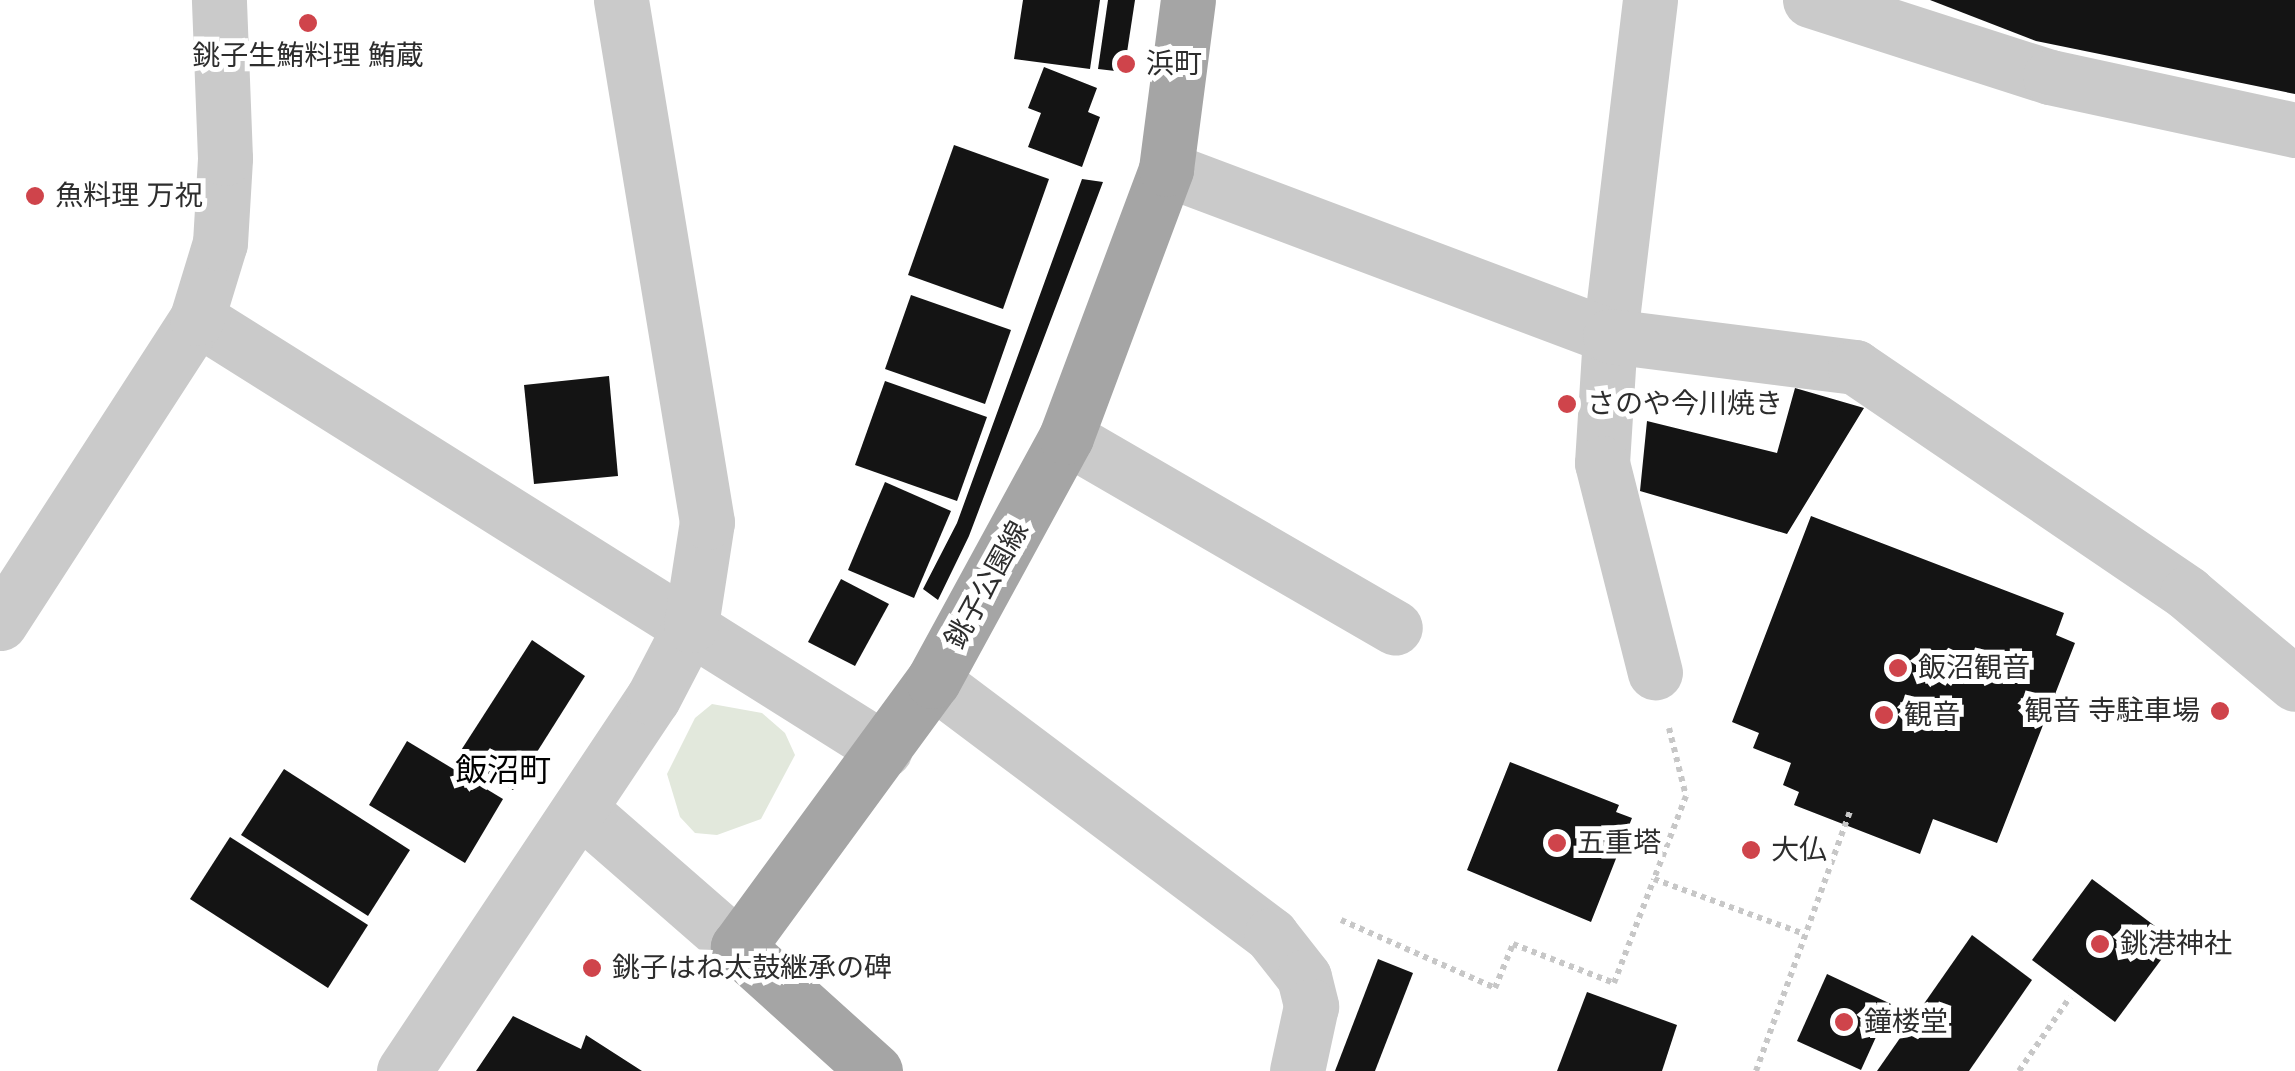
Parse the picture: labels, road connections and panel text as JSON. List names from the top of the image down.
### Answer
{
  "streets": {
    "main road": ["銚子公園線"]
  },
  "districts": ["飯沼町"],
  "places": [
    "銚子生鮪料理 鮪蔵",
    "浜町",
    "魚料理 万祝",
    "さのや今川焼き",
    "飯沼観音",
    "観音 寺駐車場",
    "観音",
    "五重塔",
    "大仏",
    "銚港神社",
    "銚子はね太鼓継承の碑",
    "鐘楼堂"
  ]
}
